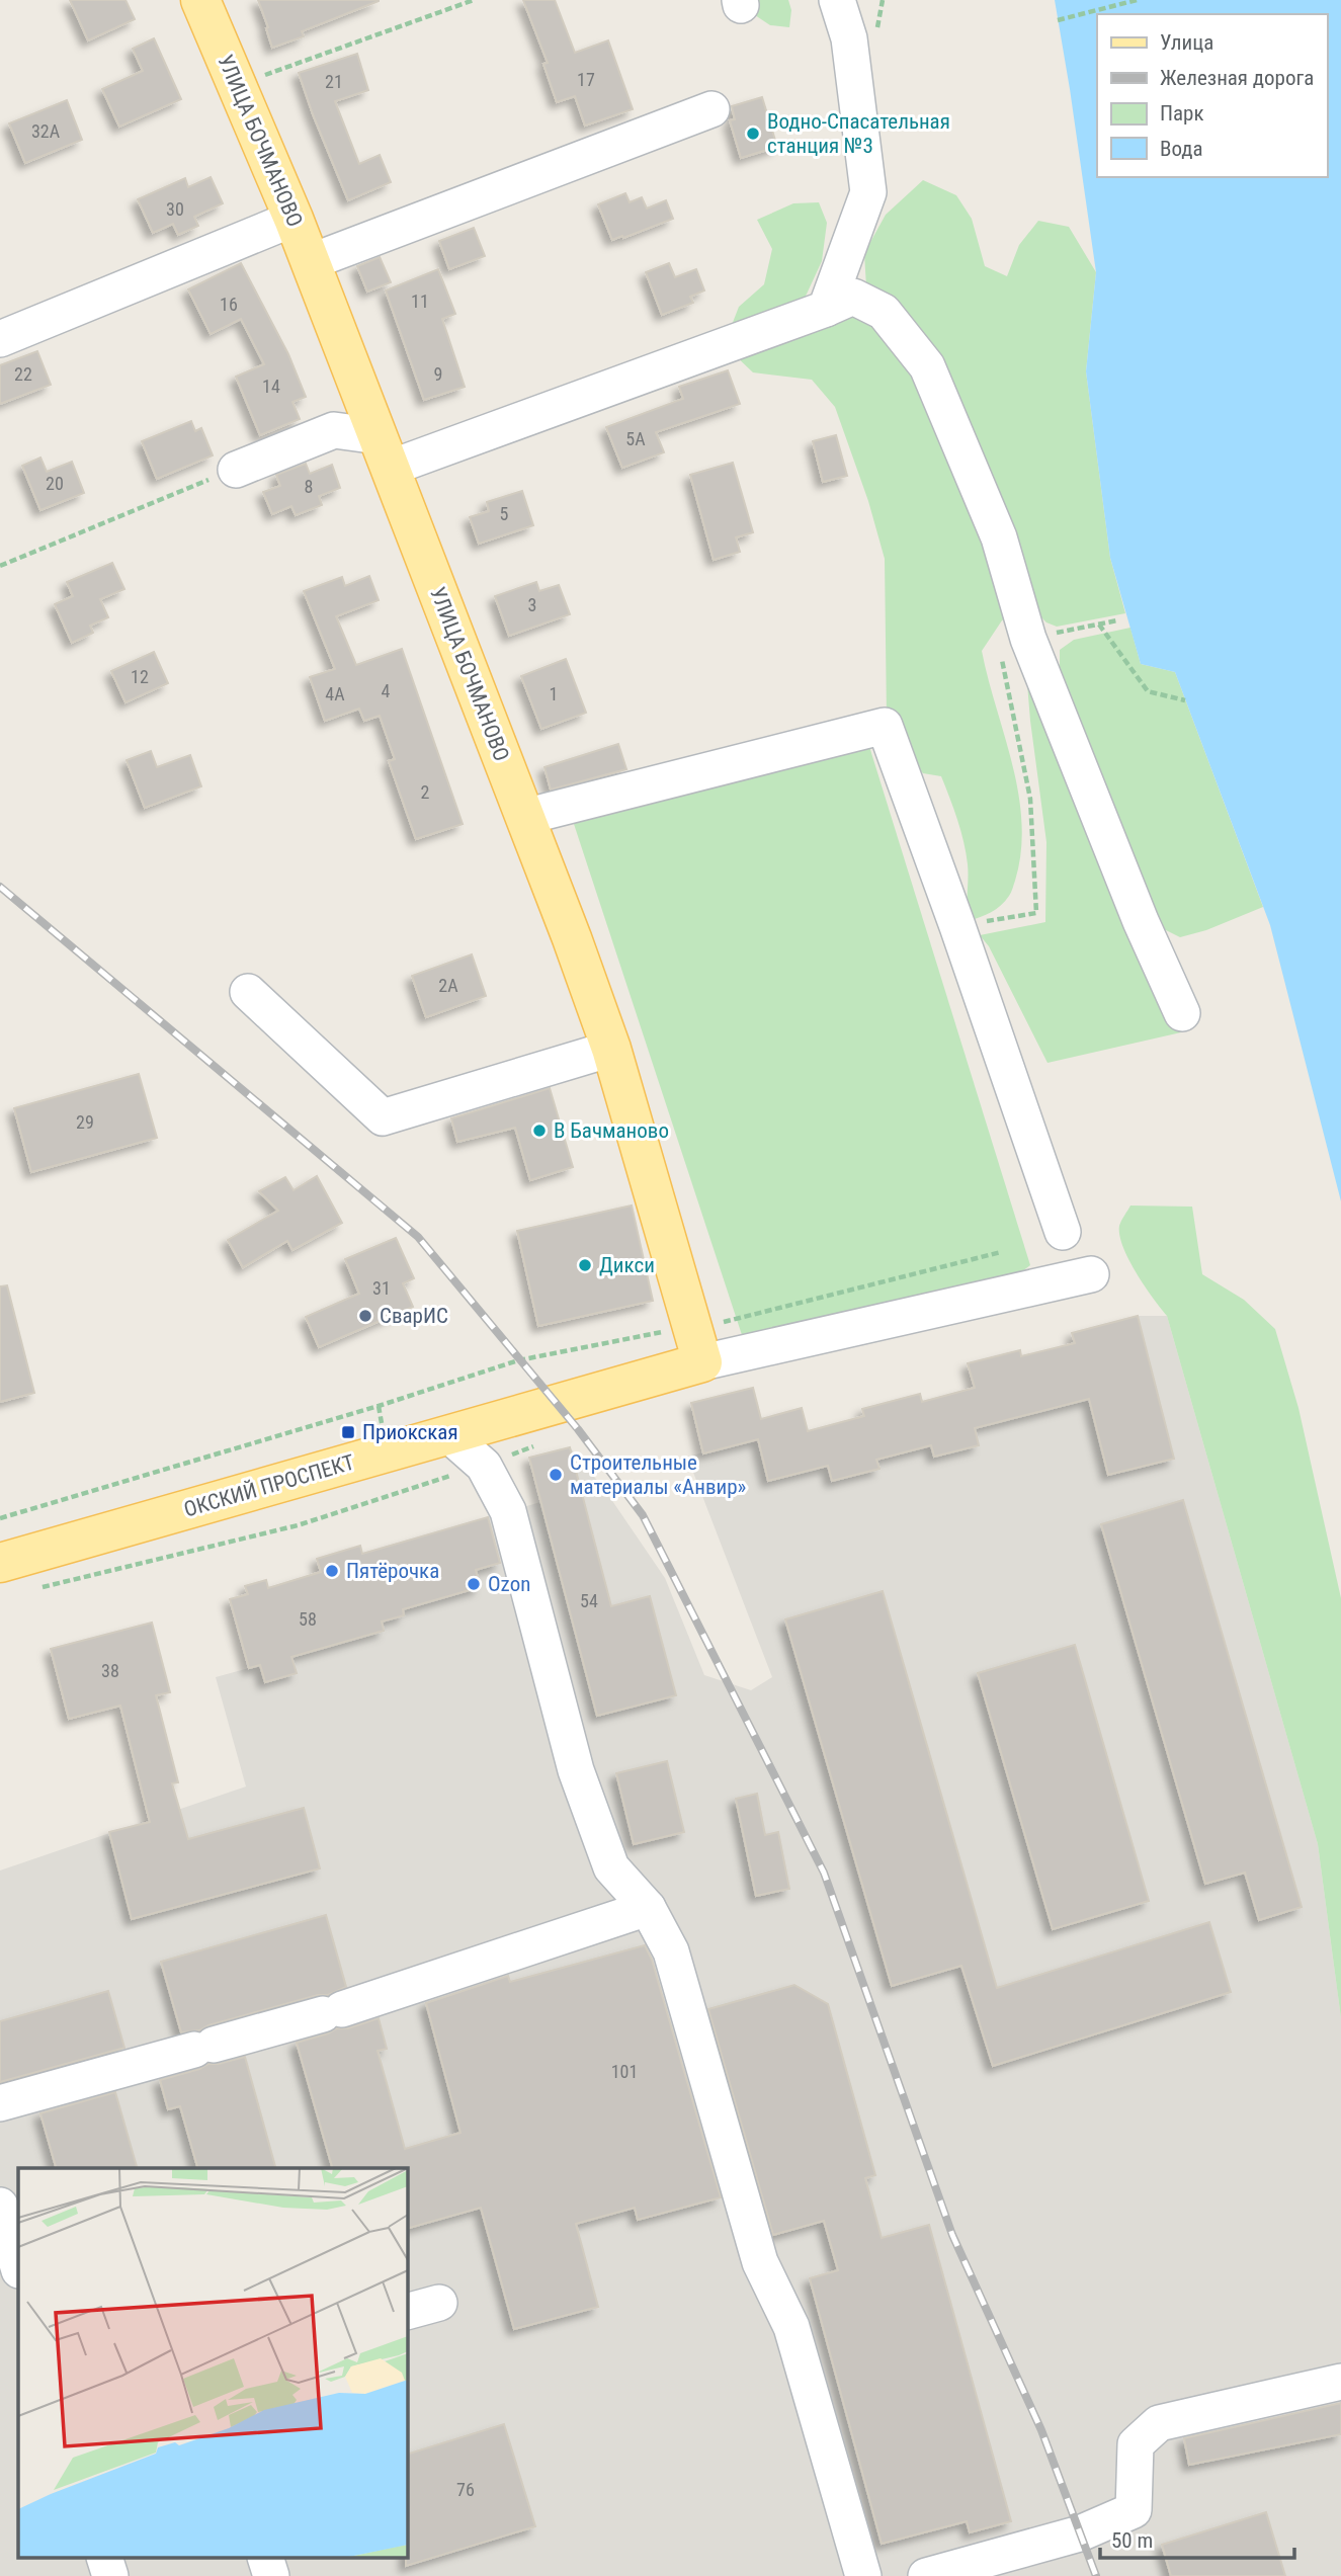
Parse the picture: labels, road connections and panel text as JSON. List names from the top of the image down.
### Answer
{
  "streets": {
    "main road": ["УЛИЦА БОЧМАНОВО", "ОКСКИЙ ПРОСПЕКТ"]
  },
  "crossings": [
    ["УЛИЦА БОЧМАНОВО", "ОКСКИЙ ПРОСПЕКТ"]
  ],
  "places": {
    "other": [
      "Водно-Спасательная станция №3",
      "В Бачманово",
      "Дикси",
      "СварИС",
      "Строительные материалы «Анвир»",
      "Пятёрочка",
      "Ozon"
    ],
    "transit": ["Приокская"]
  },
  "house_numbers": [
    "17",
    "21",
    "32А",
    "30",
    "11",
    "16",
    "22",
    "9",
    "14",
    "5А",
    "20",
    "8",
    "5",
    "3",
    "12",
    "4",
    "4А",
    "1",
    "2",
    "2А",
    "29",
    "31",
    "54",
    "58",
    "38",
    "101",
    "76"
  ],
  "legend": [
    "Улица",
    "Железная дорога",
    "Парк",
    "Вода"
  ],
  "scale_bar": "50 m"
}
